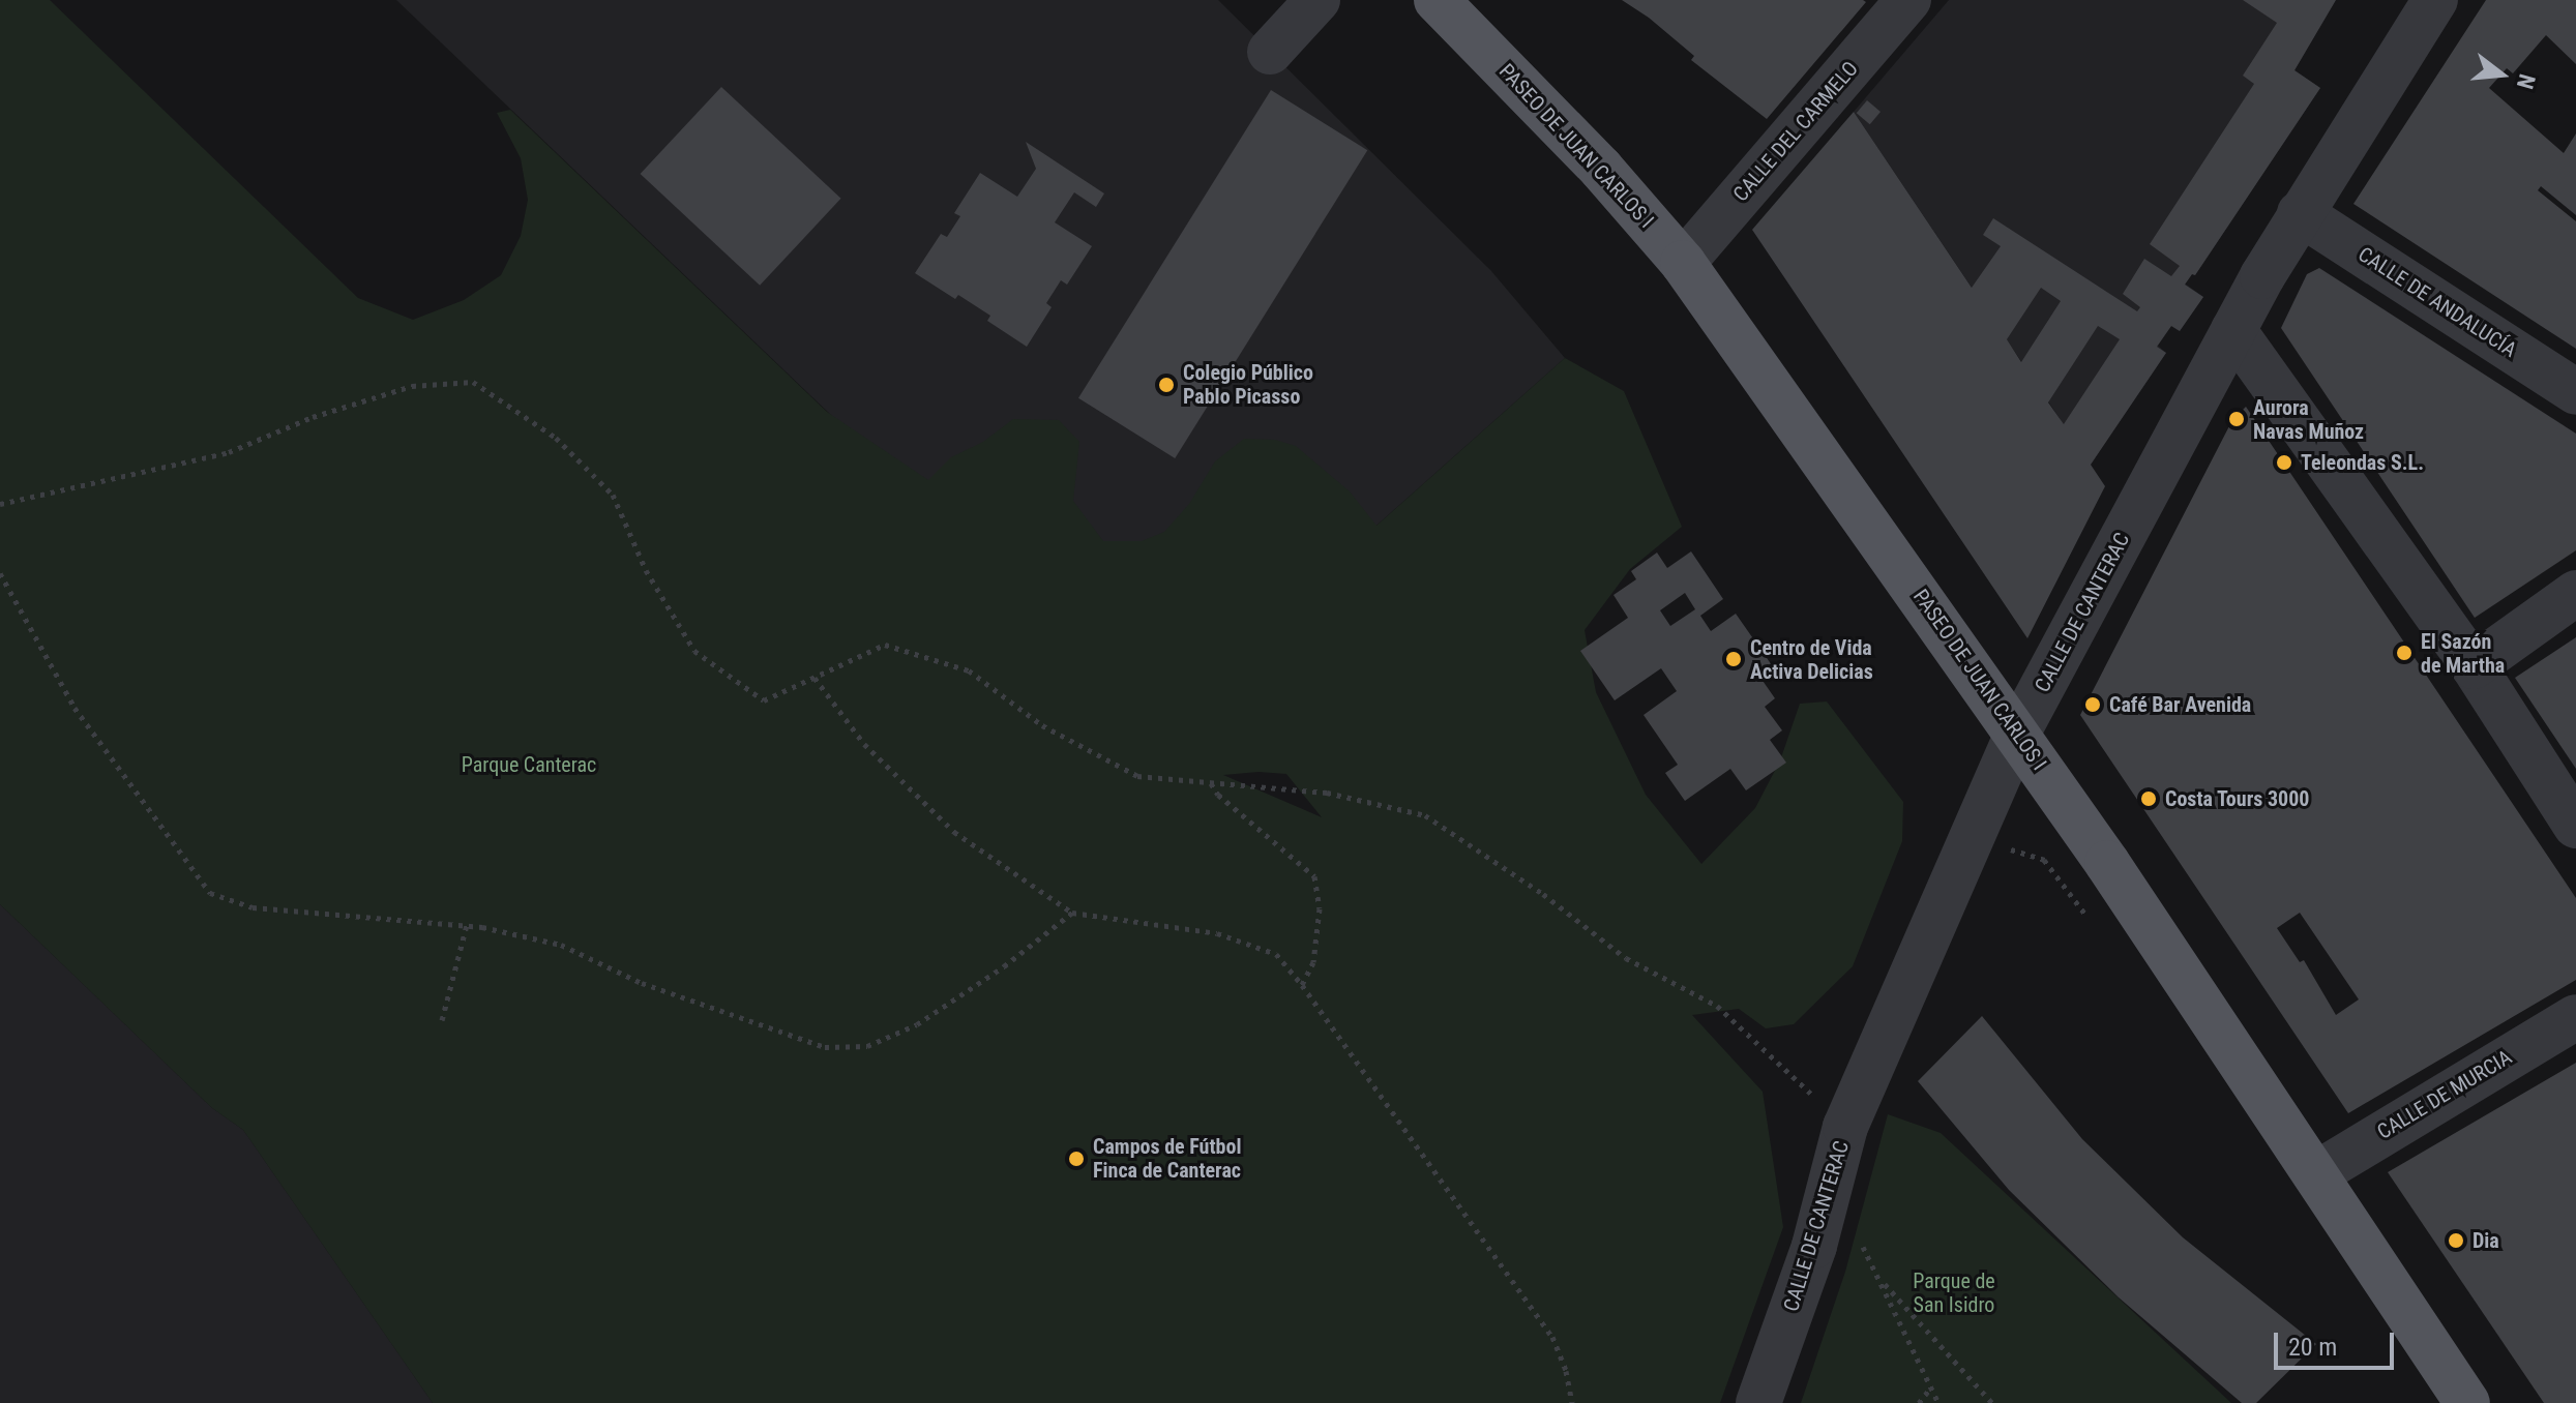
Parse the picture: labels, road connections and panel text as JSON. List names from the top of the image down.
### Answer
{
  "streets": {
    "main road": ["PASEO DE JUAN CARLOS I"],
    "street": [
      "CALLE DEL CARMELO",
      "CALLE DE ANDALUCÍA",
      "CALLE DE CANTERAC",
      "CALLE DE MURCIA"
    ]
  },
  "crossings": [
    ["CALLE DEL CARMELO", "PASEO DE JUAN CARLOS I"],
    ["PASEO DE JUAN CARLOS I", "CALLE DE CANTERAC"],
    ["PASEO DE JUAN CARLOS I", "CALLE DE MURCIA"],
    ["CALLE DE ANDALUCÍA", "CALLE DE CANTERAC"]
  ],
  "parks": ["Parque Canterac", "Parque de San Isidro"],
  "places": [
    "Colegio Público Pablo Picasso",
    "Aurora Navas Muñoz",
    "Teleondas S.L.",
    "El Sazón de Martha",
    "Centro de Vida Activa Delicias",
    "Café Bar Avenida",
    "Costa Tours 3000",
    "Campos de Fútbol Finca de Canterac",
    "Dia"
  ],
  "scale_bar": "20 m",
  "north": "right"
}
